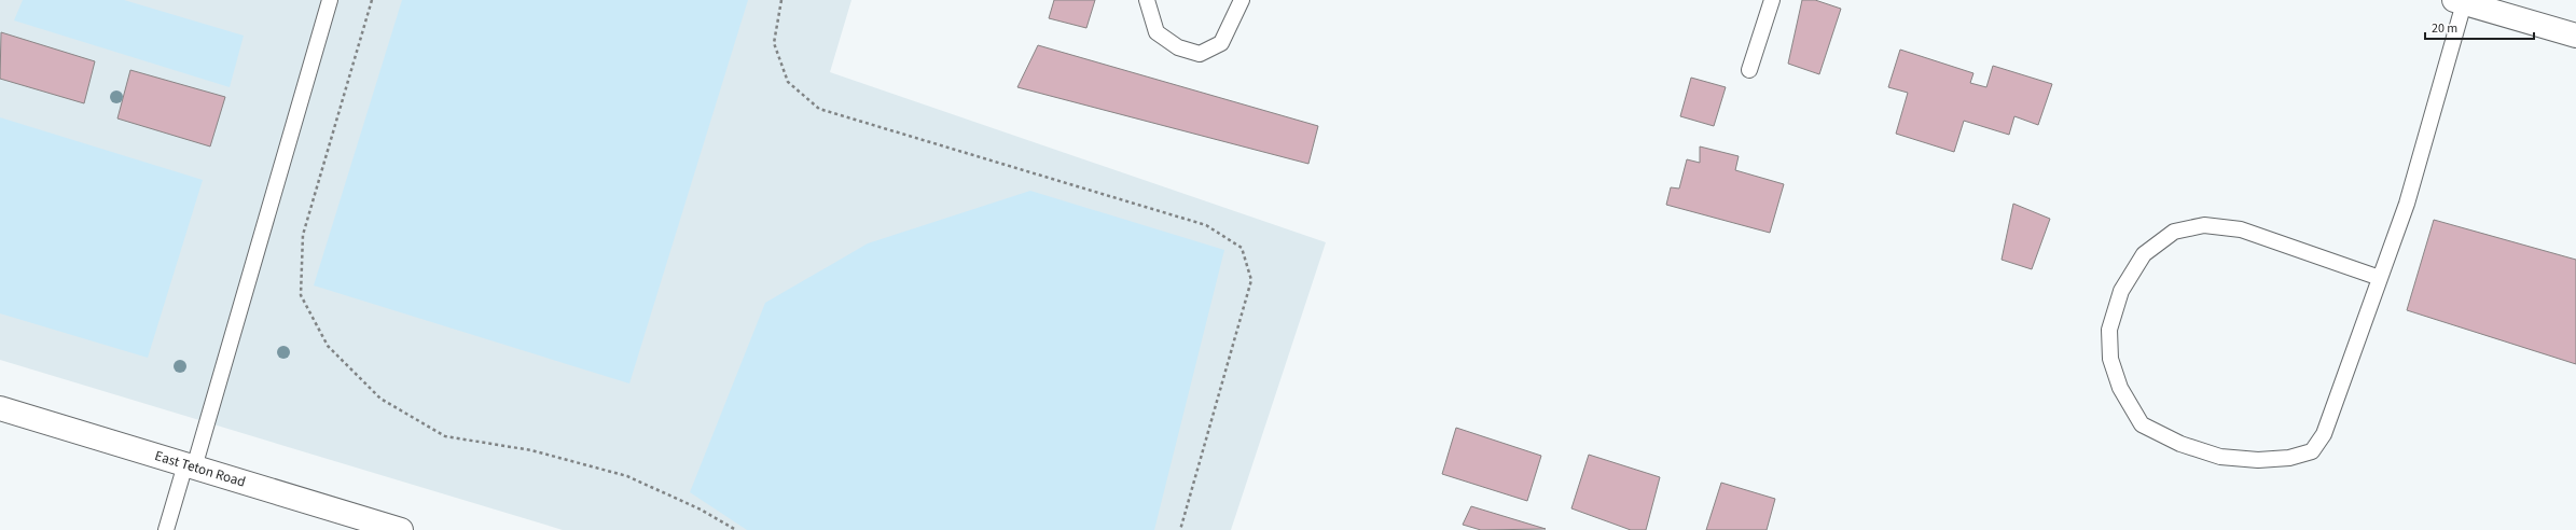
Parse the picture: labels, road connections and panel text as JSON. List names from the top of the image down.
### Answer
{
  "streets": {
    "street": ["East Teton Road"]
  },
  "scale_bar": "20 m"
}
